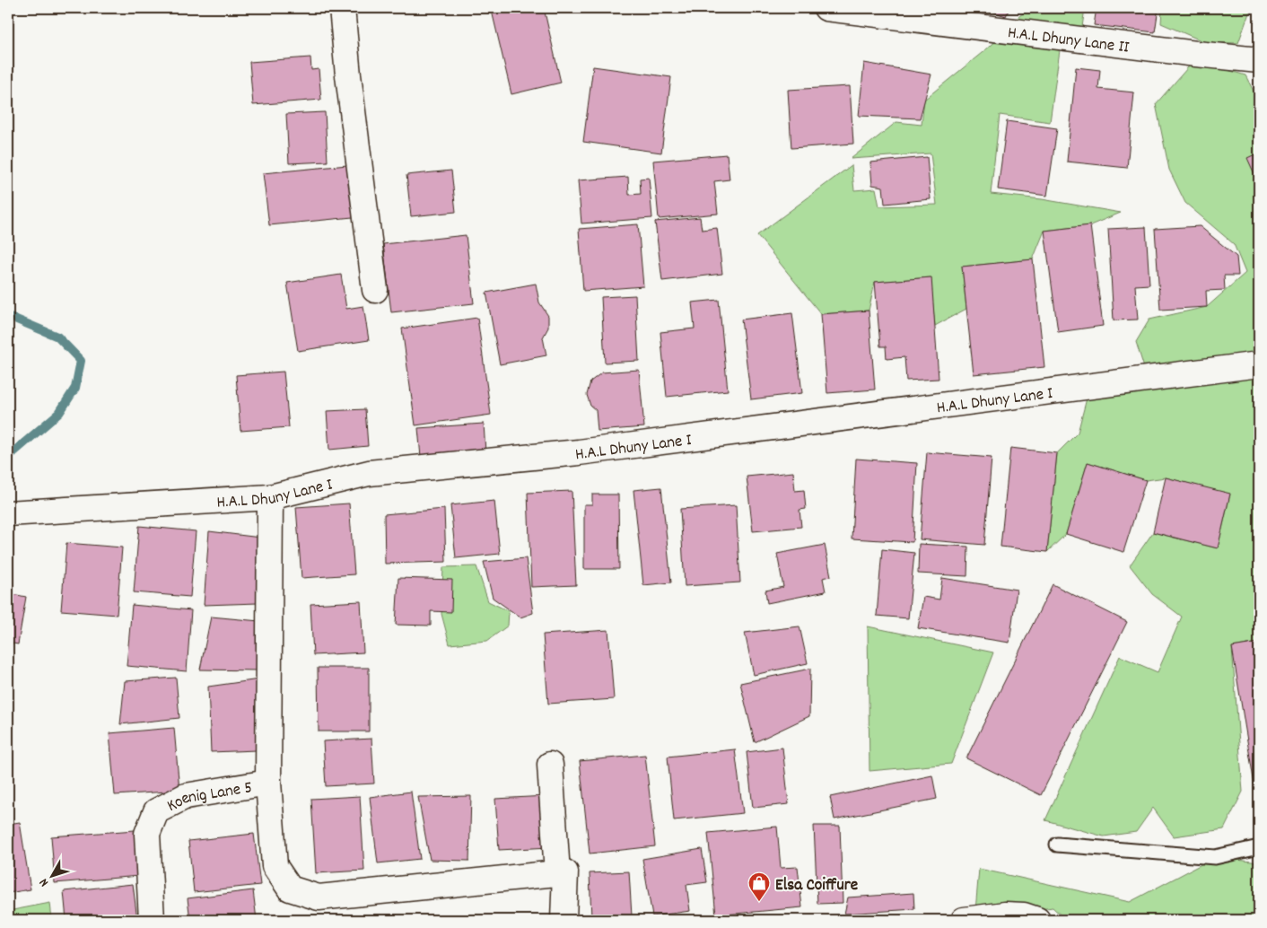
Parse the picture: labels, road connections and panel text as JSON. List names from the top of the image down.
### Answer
{
  "streets": {
    "street": ["H.A.L Dhuny Lane II", "H.A.L Dhuny Lane I", "Koenig Lane 5"]
  },
  "places": {
    "shop": ["Elsa Coiffure"]
  },
  "north": "bottom left"
}
